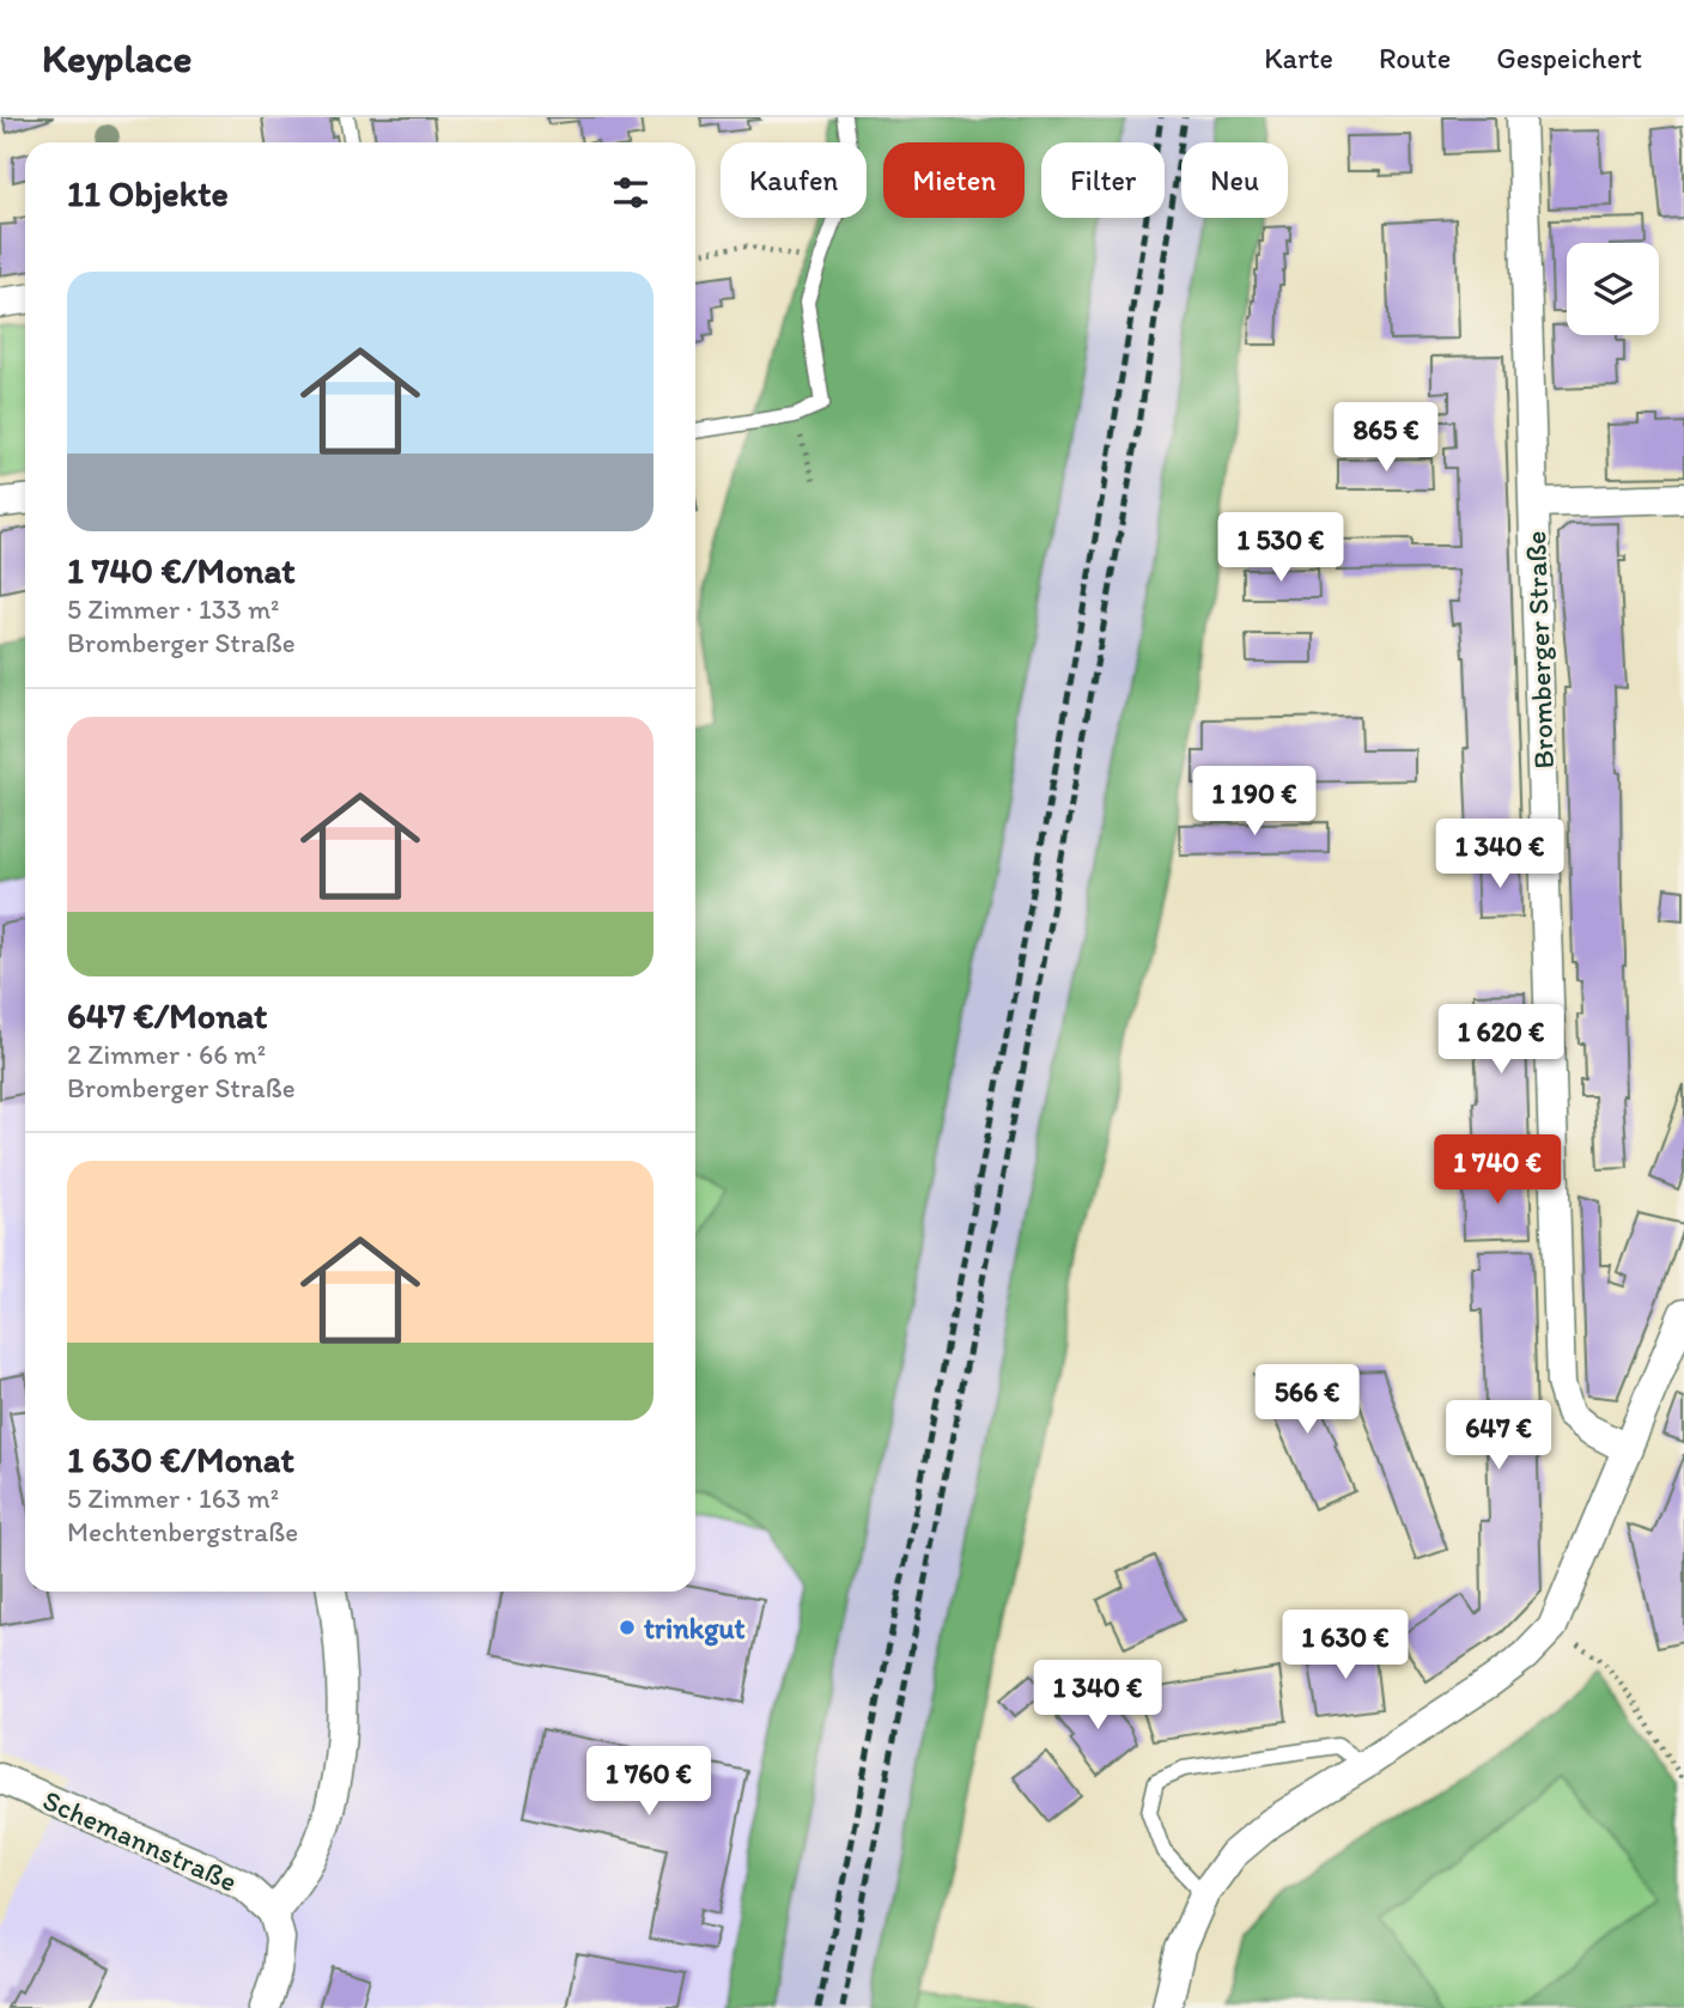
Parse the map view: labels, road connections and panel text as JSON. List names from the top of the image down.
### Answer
{
  "streets": {
    "street": ["Bromberger Straße", "Schemannstraße"]
  },
  "places": ["trinkgut"],
  "page": {
    "header": "Keyplace",
    "nav": ["Karte", "Route", "Gespeichert"],
    "chip": [
      "Kaufen",
      "Mieten",
      "Filter",
      "Neu"
    ],
    "heading": "11 Objekte",
    "list": [
      {
        "name": "1 740 €/Monat",
        "note": "5 Zimmer · 133 m² · Bromberger Straße"
      },
      {
        "name": "647 €/Monat",
        "note": "2 Zimmer · 66 m² · Bromberger Straße"
      },
      {
        "name": "1 630 €/Monat",
        "note": "5 Zimmer · 163 m² · Mechtenbergstraße"
      }
    ],
    "price": [
      "865 €",
      "1 530 €",
      "1 190 €",
      "1 340 €",
      "1 620 €",
      "1 740 €",
      "566 €",
      "647 €",
      "1 630 €",
      "1 340 €",
      "1 760 €"
    ]
  }
}
